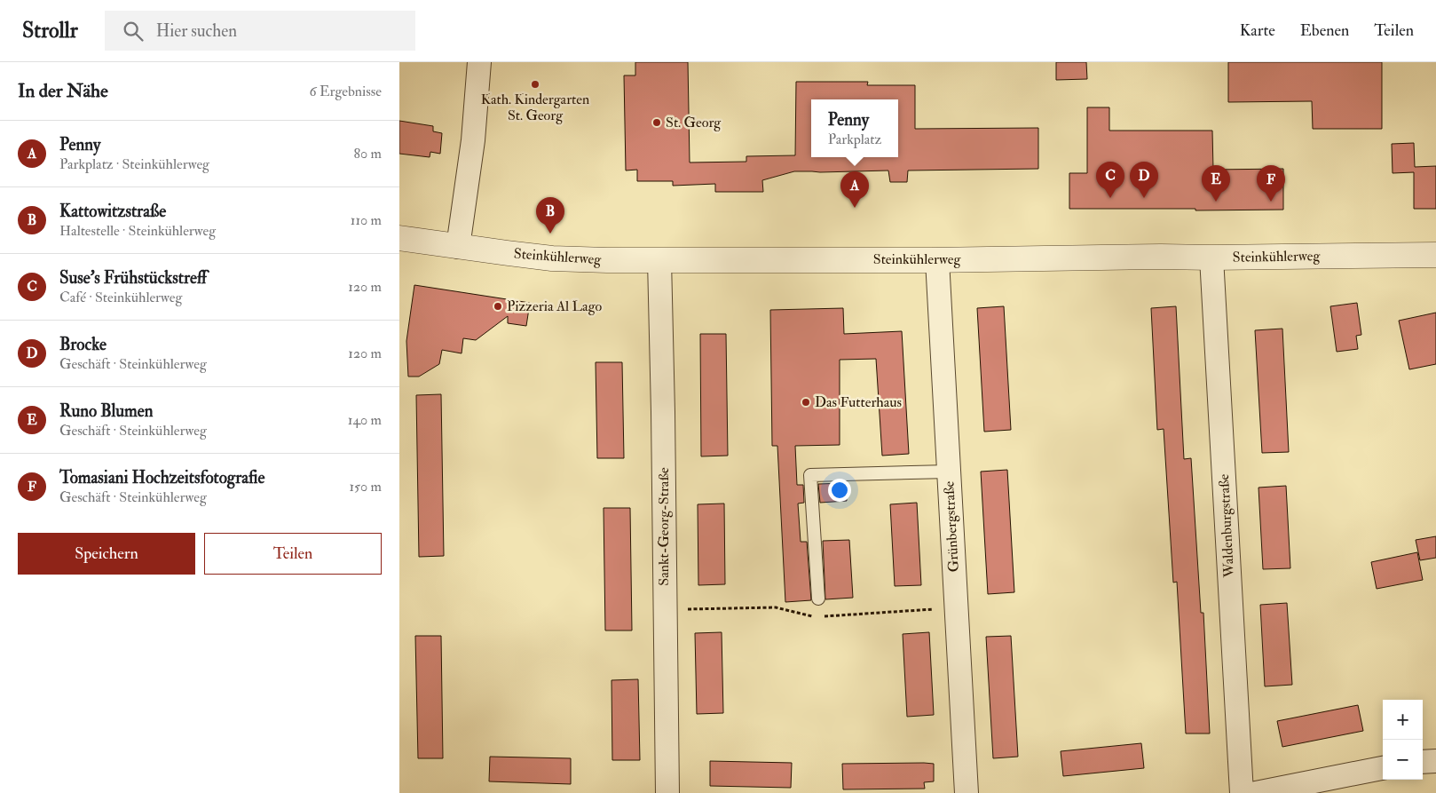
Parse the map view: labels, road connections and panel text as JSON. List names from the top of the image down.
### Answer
{
  "streets": {
    "street": [
      "Steinkühlerweg",
      "Waldenburgstraße",
      "Sankt-Georg-Straße",
      "Grünbergstraße"
    ]
  },
  "crossings": [
    ["Steinkühlerweg", "Waldenburgstraße"],
    ["Steinkühlerweg", "Sankt-Georg-Straße"],
    ["Steinkühlerweg", "Grünbergstraße"]
  ],
  "places": [
    "Kath. Kindergarten St. Georg",
    "St. Georg",
    "Pizzeria Al Lago",
    "Das Futterhaus"
  ],
  "page": {
    "header": "Strollr",
    "search": "Hier suchen",
    "nav": ["Karte", "Ebenen", "Teilen"],
    "heading": ["In der Nähe", "6 Ergebnisse"],
    "popup": ["Penny", "Parkplatz"],
    "list": [
      {
        "mark": "A",
        "name": "Penny",
        "note": "Parkplatz · Steinkühlerweg",
        "value": "80 m"
      },
      {
        "mark": "B",
        "name": "Kattowitzstraße",
        "note": "Haltestelle · Steinkühlerweg",
        "value": "110 m"
      },
      {
        "mark": "C",
        "name": "Suse's Frühstückstreff",
        "note": "Café · Steinkühlerweg",
        "value": "120 m"
      },
      {
        "mark": "D",
        "name": "Brocke",
        "note": "Geschäft · Steinkühlerweg",
        "value": "120 m"
      },
      {
        "mark": "E",
        "name": "Runo Blumen",
        "note": "Geschäft · Steinkühlerweg",
        "value": "140 m"
      },
      {
        "mark": "F",
        "name": "Tomasiani Hochzeitsfotografie",
        "note": "Geschäft · Steinkühlerweg",
        "value": "150 m"
      }
    ],
    "pins": [
      "C",
      "D",
      "E",
      "F",
      "A",
      "B"
    ],
    "buttons": ["Speichern", "Teilen"],
    "map_buttons": ["+", "−"]
  }
}
